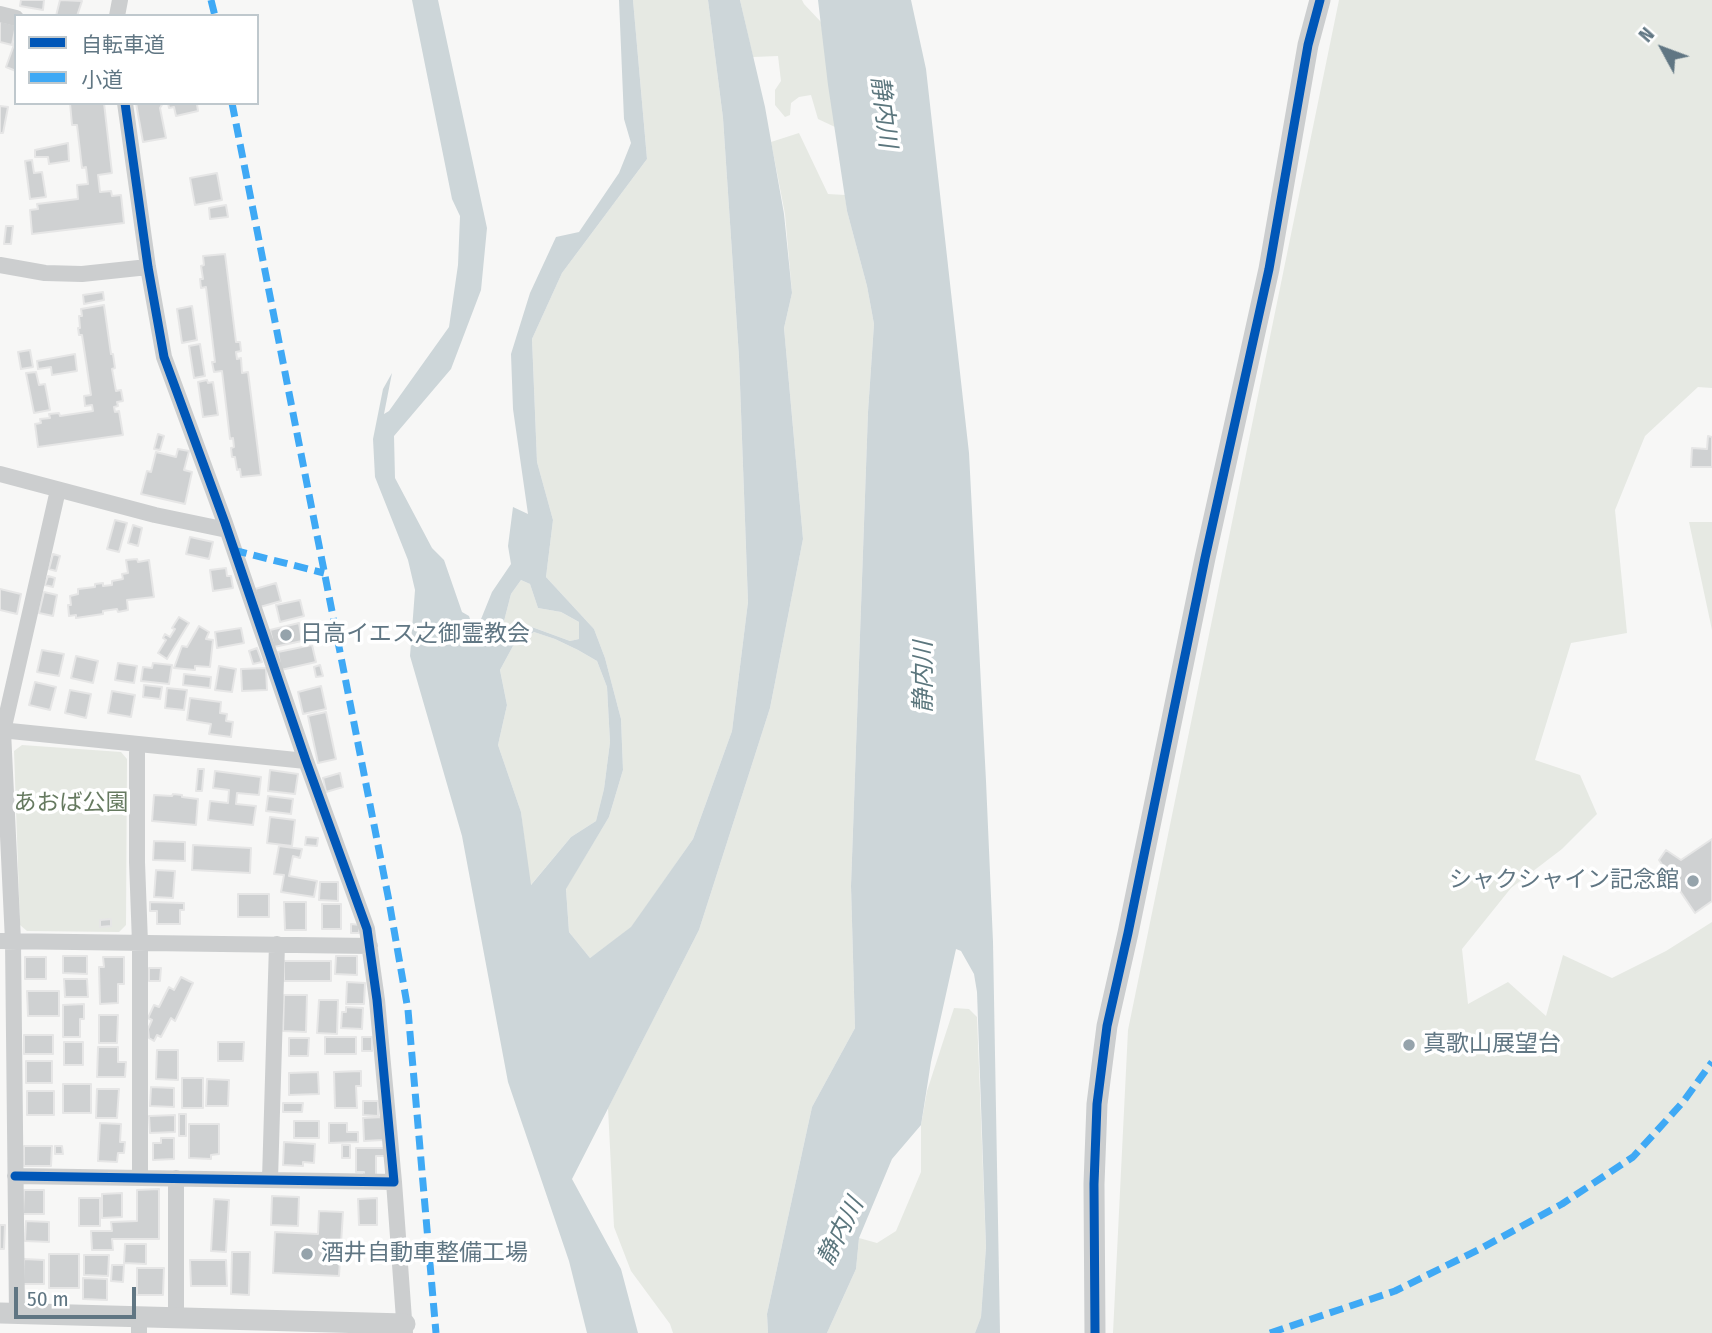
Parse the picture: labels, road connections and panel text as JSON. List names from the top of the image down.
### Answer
{
  "water": ["静内川"],
  "parks": ["あおば公園"],
  "places": [
    "日高イエス之御霊教会",
    "シャクシャイン記念館",
    "真歌山展望台",
    "酒井自動車整備工場"
  ],
  "legend": ["自転車道", "小道"],
  "scale_bar": "50 m",
  "north": "top left"
}
